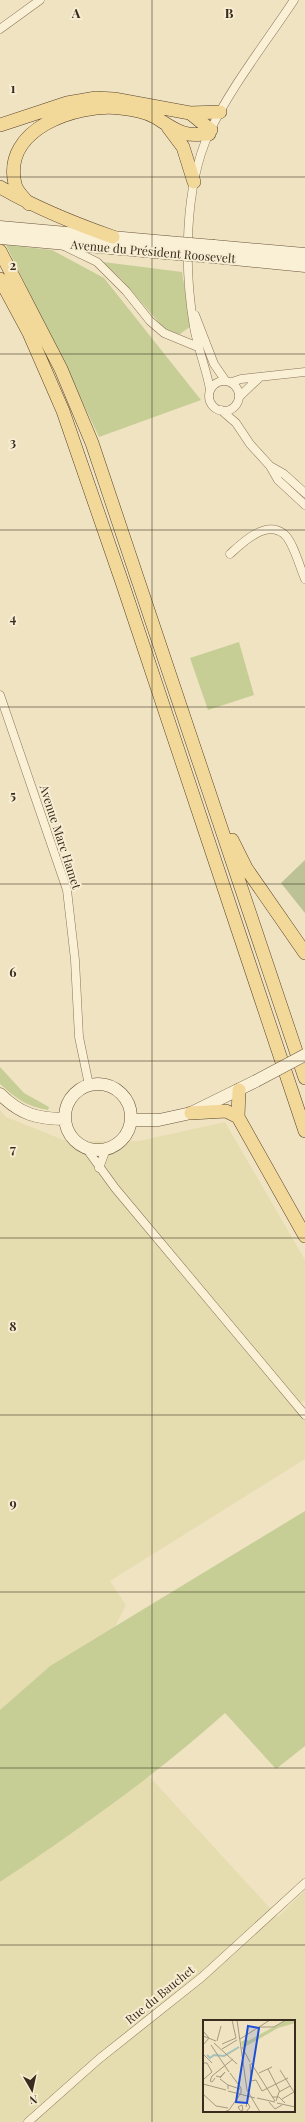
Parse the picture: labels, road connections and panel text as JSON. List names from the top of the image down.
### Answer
{
  "streets": {
    "main road": ["Avenue du Président Roosevelt"],
    "street": ["Avenue Marc Hamet", "Rue du Bauchet"]
  },
  "north": "bottom",
  "grid": {
    "columns": ["A", "B"],
    "rows": [
      "1",
      "2",
      "3",
      "4",
      "5",
      "6",
      "7",
      "8",
      "9"
    ]
  }
}
